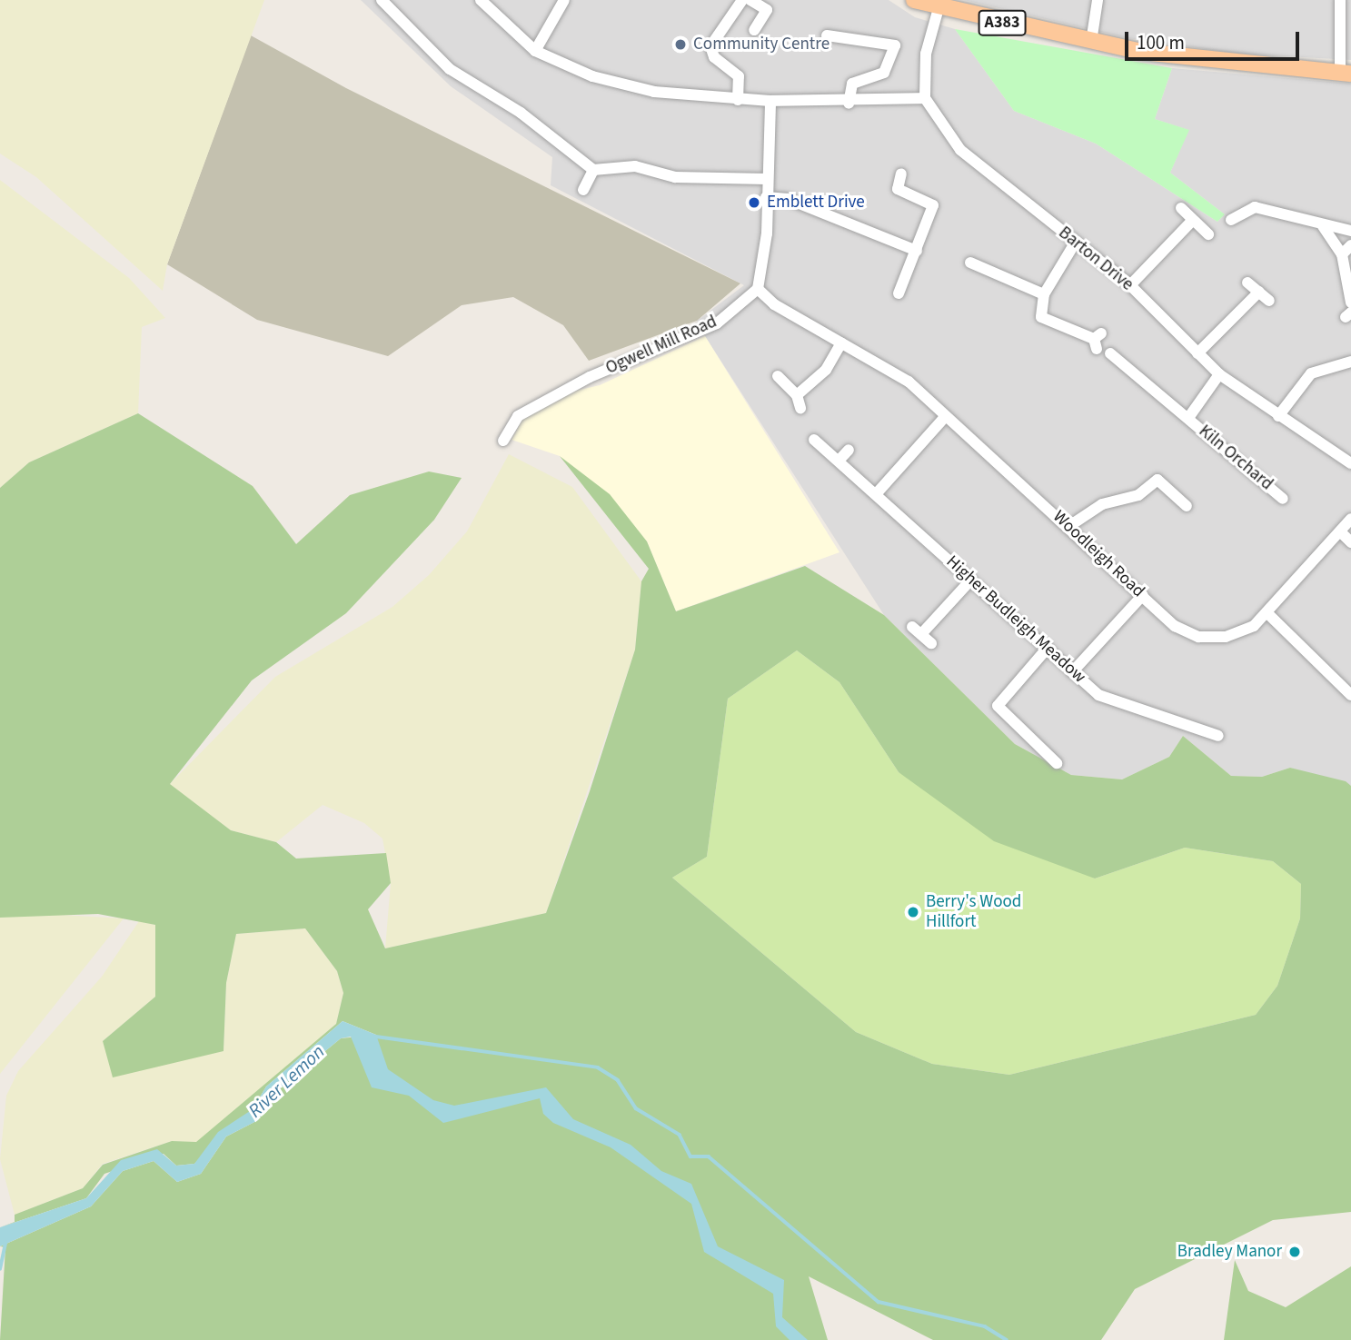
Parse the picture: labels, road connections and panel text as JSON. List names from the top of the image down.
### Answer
{
  "streets": {
    "main road": ["A383"],
    "street": [
      "Barton Drive",
      "Ogwell Mill Road",
      "Kiln Orchard",
      "Woodleigh Road",
      "Higher Budleigh Meadow"
    ]
  },
  "crossings": [
    ["Barton Drive", "Kiln Orchard"],
    ["Ogwell Mill Road", "Woodleigh Road"]
  ],
  "water": ["River Lemon"],
  "places": [
    "Community Centre",
    "Emblett Drive",
    "Berry's Wood Hillfort",
    "Bradley Manor"
  ],
  "scale_bar": "100 m"
}
